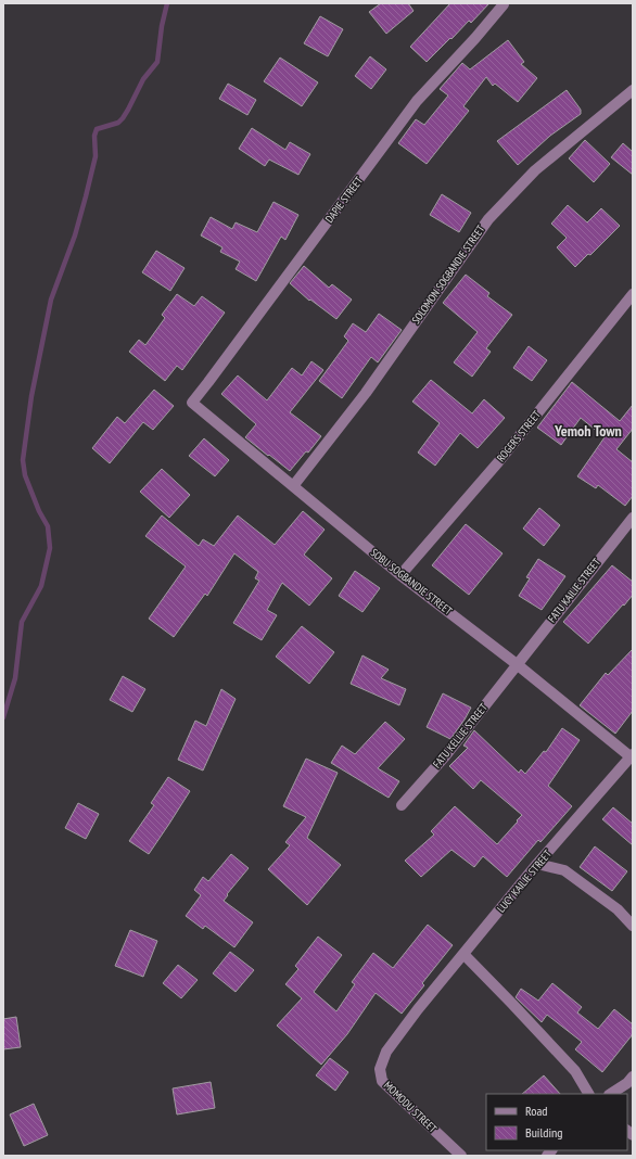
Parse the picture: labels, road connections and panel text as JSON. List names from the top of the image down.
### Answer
{
  "streets": {
    "street": [
      "DAPIE STREET",
      "SOLOMON SOGBANDIE STREET",
      "ROGERS STREET",
      "SOBU SOGBANDIE STREET",
      "FATU KAILIE STREET",
      "FATU KELLIE STREET",
      "LUCY KAILIE STREET",
      "MOMODU STREET"
    ]
  },
  "crossings": [
    ["DAPIE STREET", "SOBU SOGBANDIE STREET"],
    ["SOLOMON SOGBANDIE STREET", "SOBU SOGBANDIE STREET"],
    ["ROGERS STREET", "SOBU SOGBANDIE STREET"],
    ["SOBU SOGBANDIE STREET", "FATU KAILIE STREET"],
    ["SOBU SOGBANDIE STREET", "FATU KELLIE STREET"],
    ["SOBU SOGBANDIE STREET", "LUCY KAILIE STREET"],
    ["FATU KAILIE STREET", "FATU KELLIE STREET"],
    ["LUCY KAILIE STREET", "MOMODU STREET"]
  ],
  "districts": ["Yemoh Town"],
  "legend": ["Road", "Building"]
}
